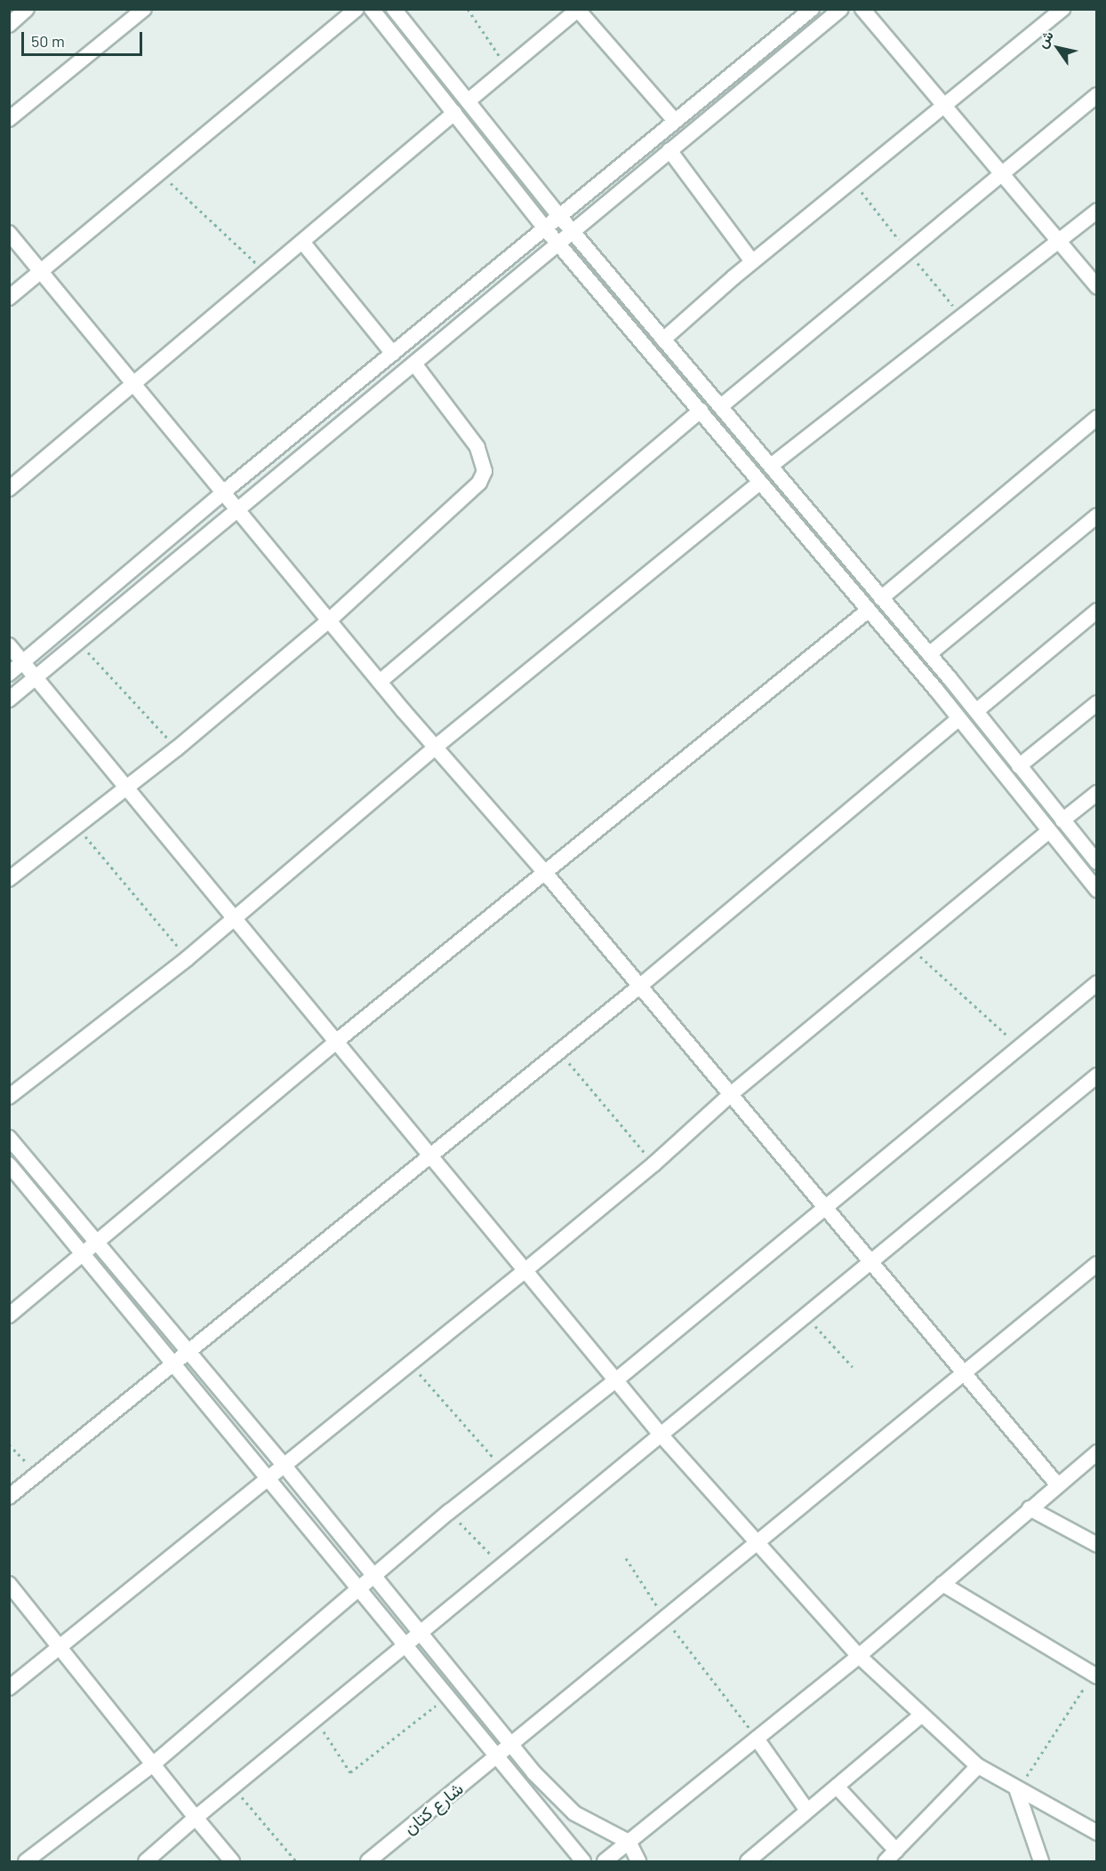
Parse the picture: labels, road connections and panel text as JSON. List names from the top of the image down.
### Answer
{
  "streets": {
    "street": ["شارع كتان"]
  },
  "scale_bar": "50 m",
  "north": "top left"
}
